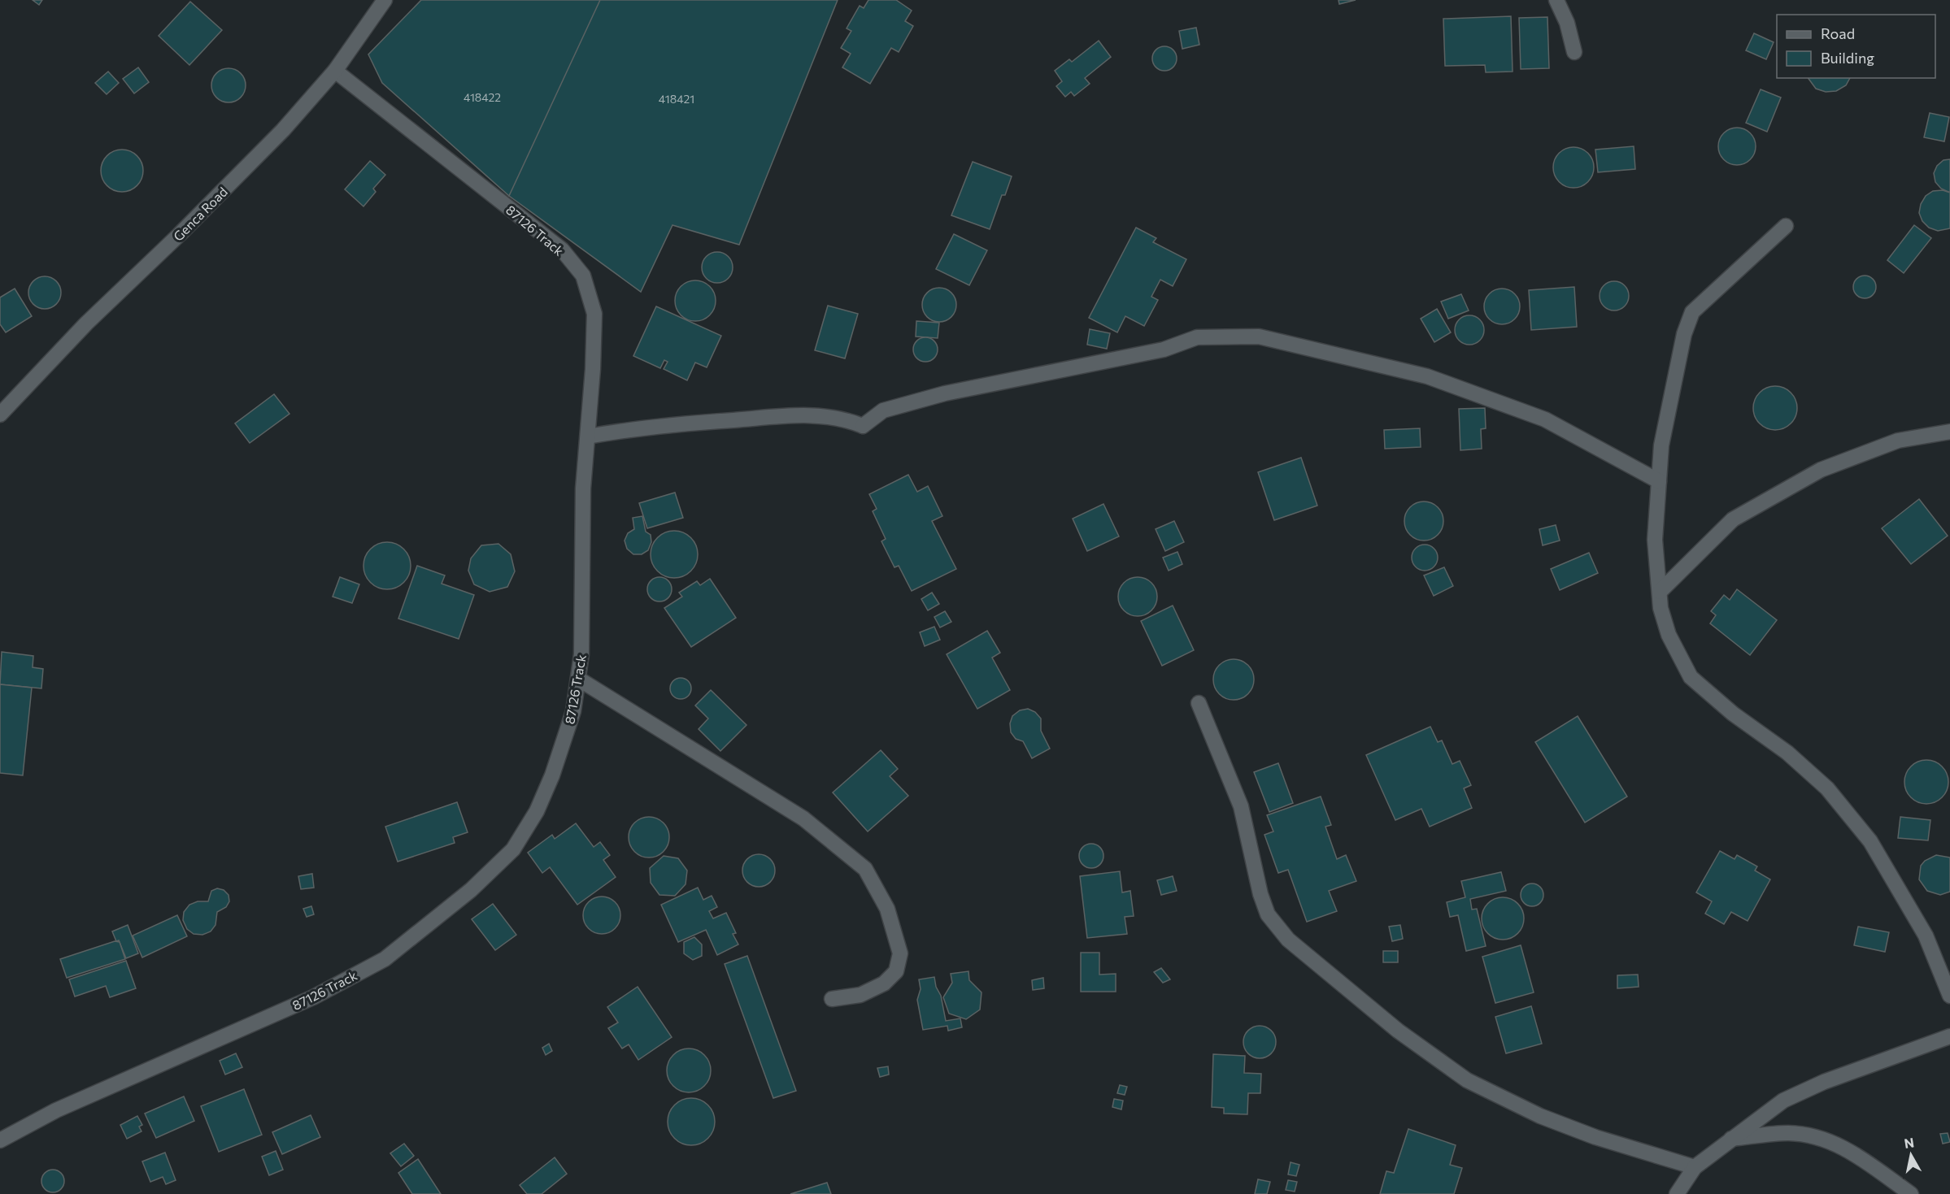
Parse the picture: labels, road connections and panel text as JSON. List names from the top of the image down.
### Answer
{
  "streets": {
    "street": ["Genca Road", "87126 Track"]
  },
  "crossings": [
    ["Genca Road", "87126 Track"]
  ],
  "house_numbers": ["418422", "418421"],
  "legend": ["Road", "Building"],
  "north": "top"
}
